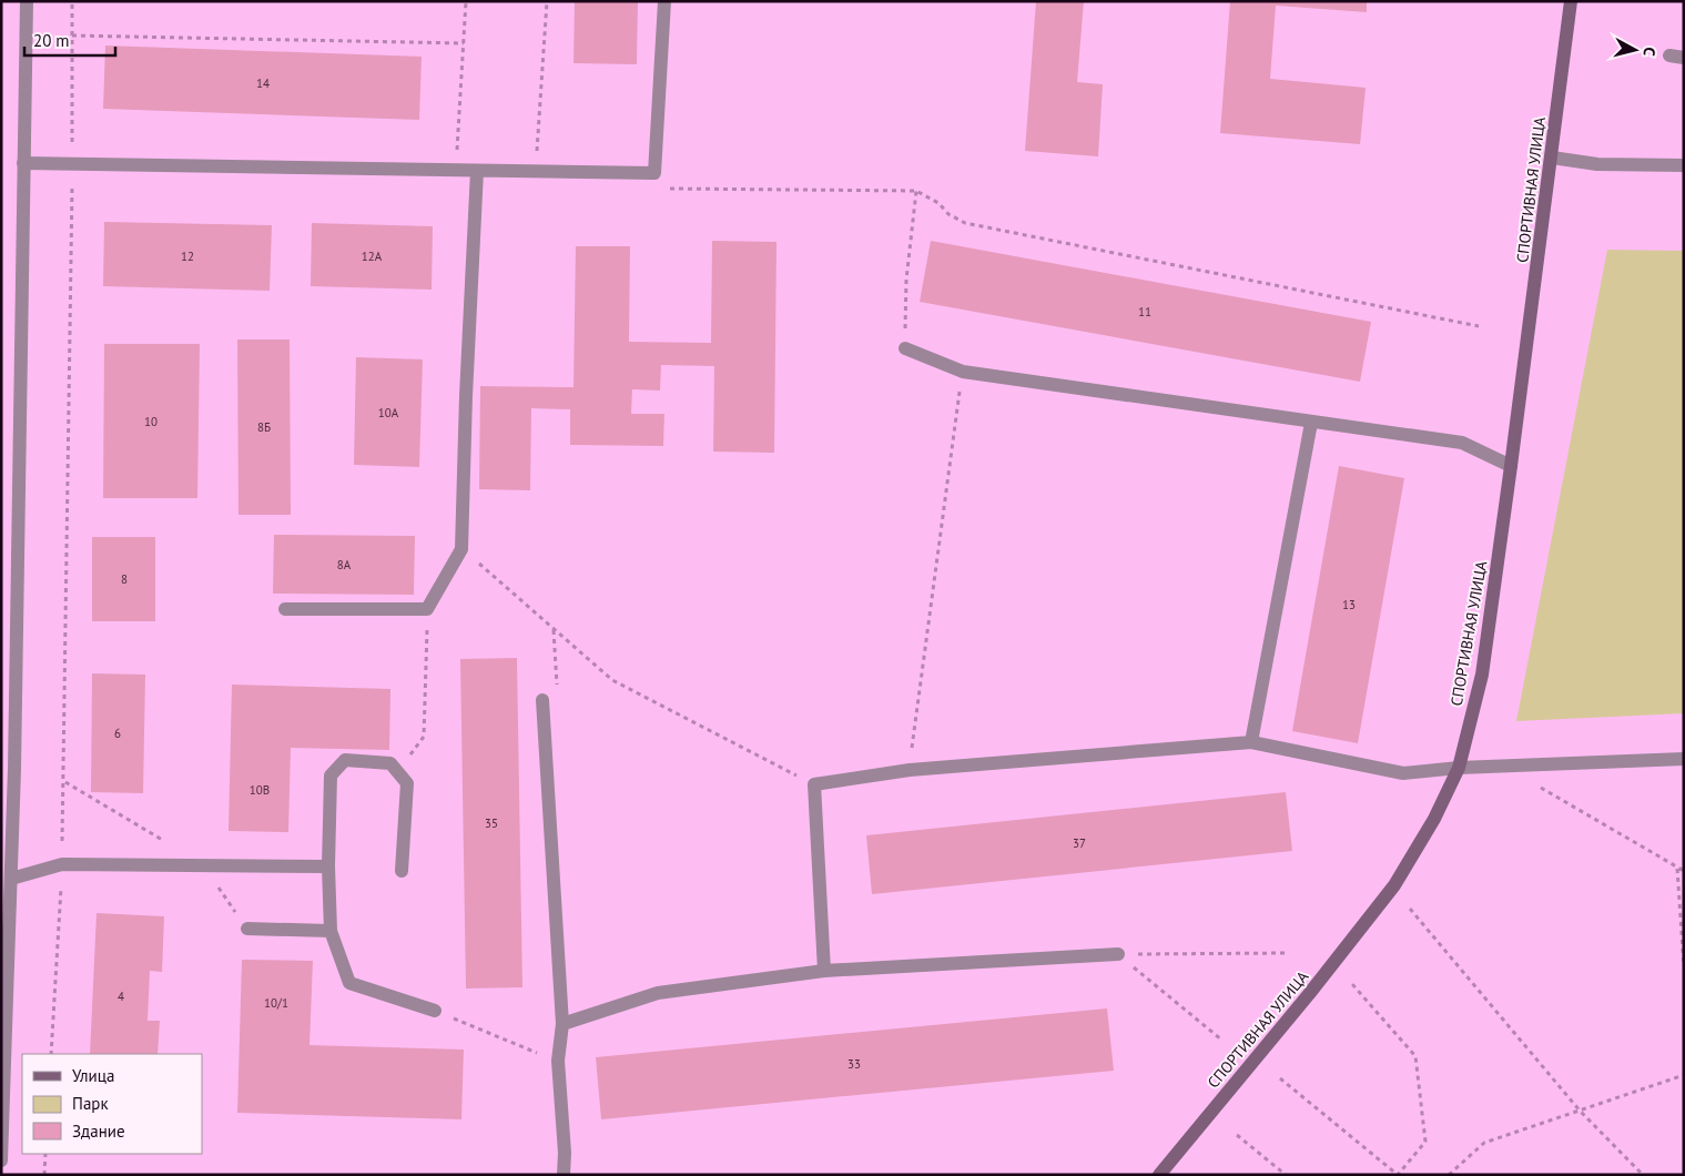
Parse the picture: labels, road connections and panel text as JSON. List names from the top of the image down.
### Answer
{
  "streets": {
    "street": ["СПОРТИВНАЯ УЛИЦА"]
  },
  "house_numbers": [
    "14",
    "12",
    "12А",
    "11",
    "10А",
    "10",
    "8Б",
    "8А",
    "8",
    "13",
    "6",
    "10В",
    "35",
    "37",
    "4",
    "10/1",
    "33"
  ],
  "legend": ["Улица", "Парк", "Здание"],
  "scale_bar": "20 m",
  "north": "right"
}
